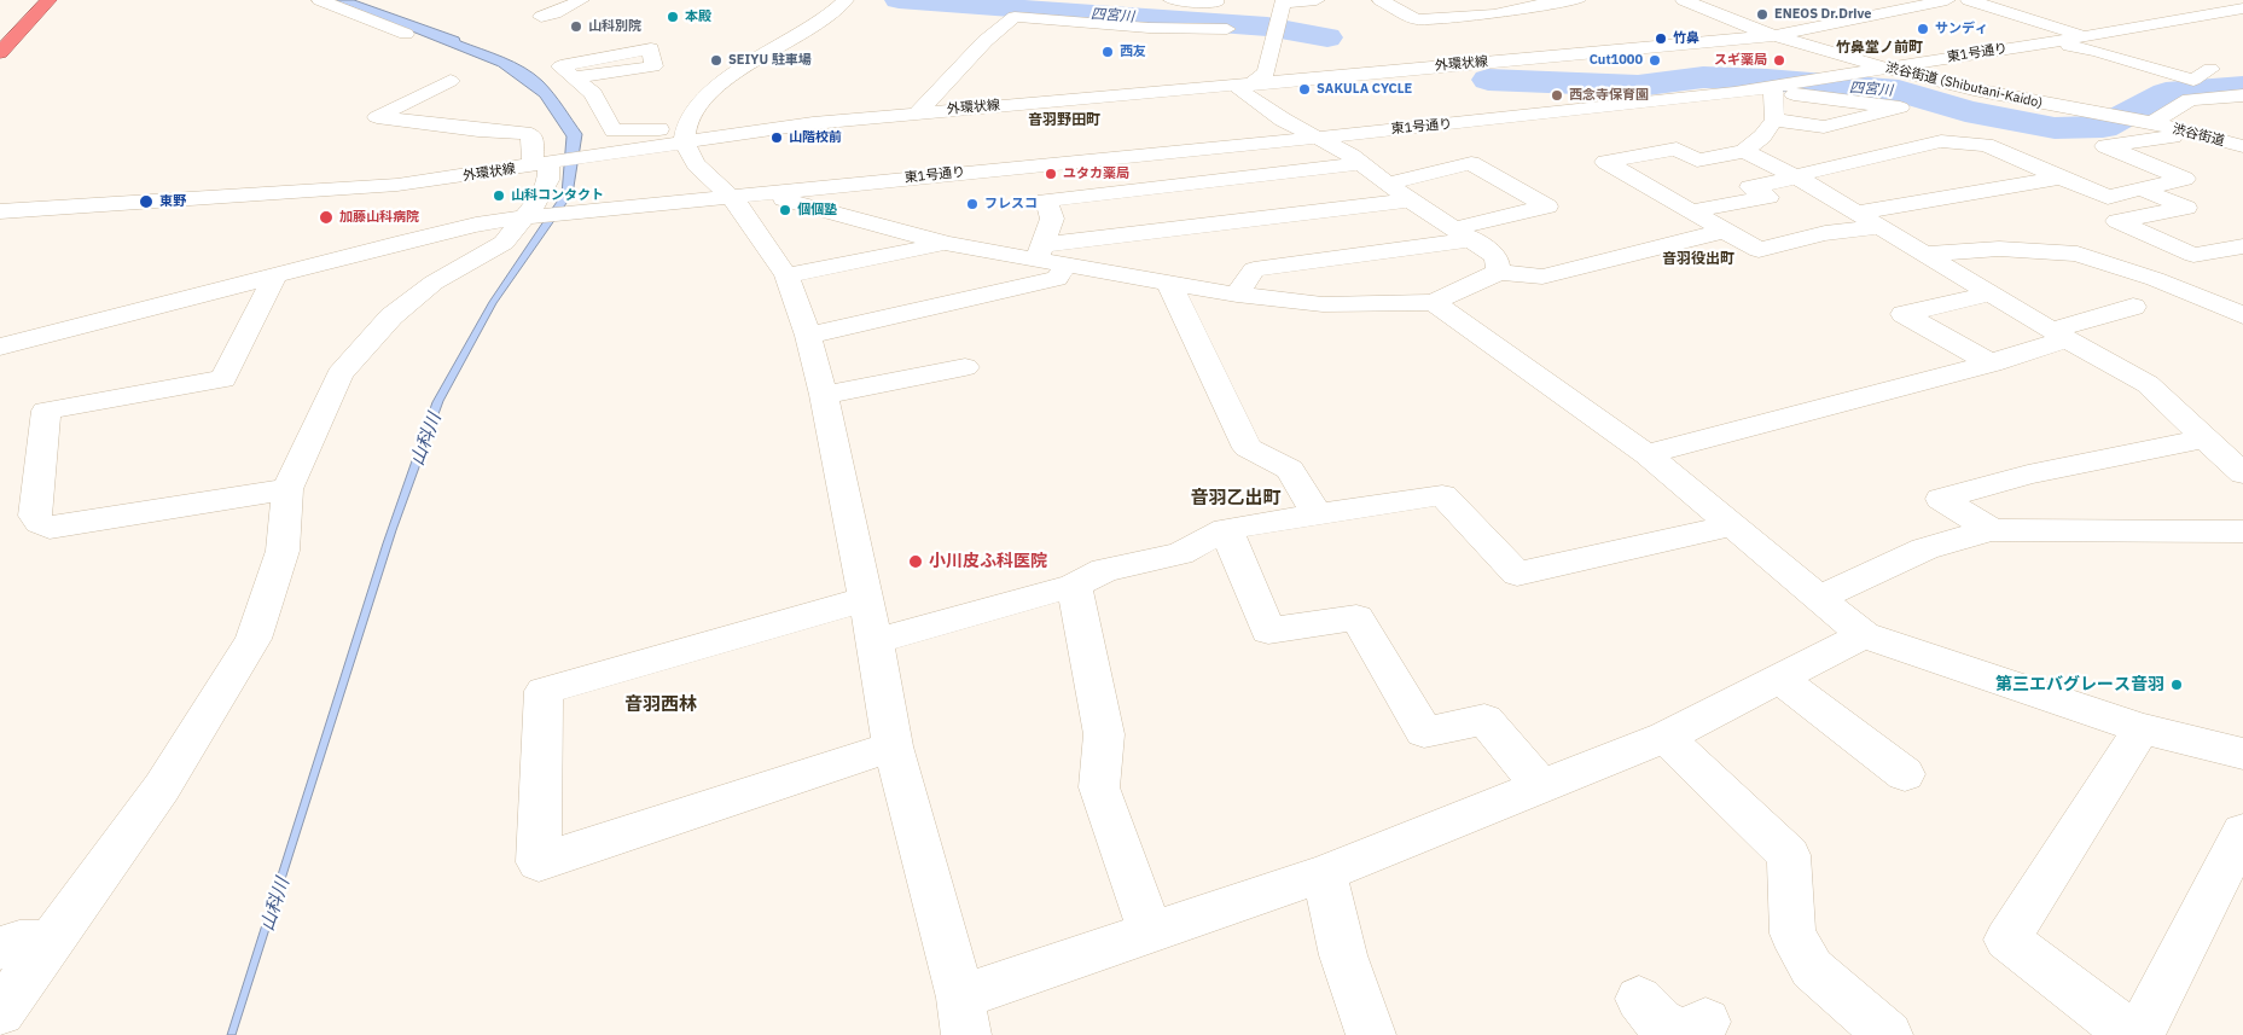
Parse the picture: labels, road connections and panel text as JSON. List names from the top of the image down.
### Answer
{
  "streets": {
    "street": [
      "東1号通り",
      "外環状線",
      "渋谷街道 (Shibutani-Kaido)",
      "渋谷街道"
    ]
  },
  "crossings": [
    ["東1号通り", "渋谷街道 (Shibutani-Kaido)"],
    ["外環状線", "渋谷街道 (Shibutani-Kaido)"],
    ["渋谷街道 (Shibutani-Kaido)", "渋谷街道"]
  ],
  "districts": [
    "竹鼻堂ノ前町",
    "音羽野田町",
    "音羽役出町",
    "音羽乙出町",
    "音羽西林"
  ],
  "water": ["四宮川", "山科川"],
  "places": [
    "ENEOS Dr.Drive",
    "本殿",
    "山科別院",
    "サンディ",
    "竹鼻",
    "西友",
    "SEIYU 駐車場",
    "Cut1000",
    "スギ薬局",
    "SAKULA CYCLE",
    "西念寺保育園",
    "山階校前",
    "ユタカ薬局",
    "山科コンタクト",
    "東野",
    "フレスコ",
    "個個塾",
    "加藤山科病院",
    "小川皮ふ科医院",
    "第三エバグレース音羽"
  ]
}
